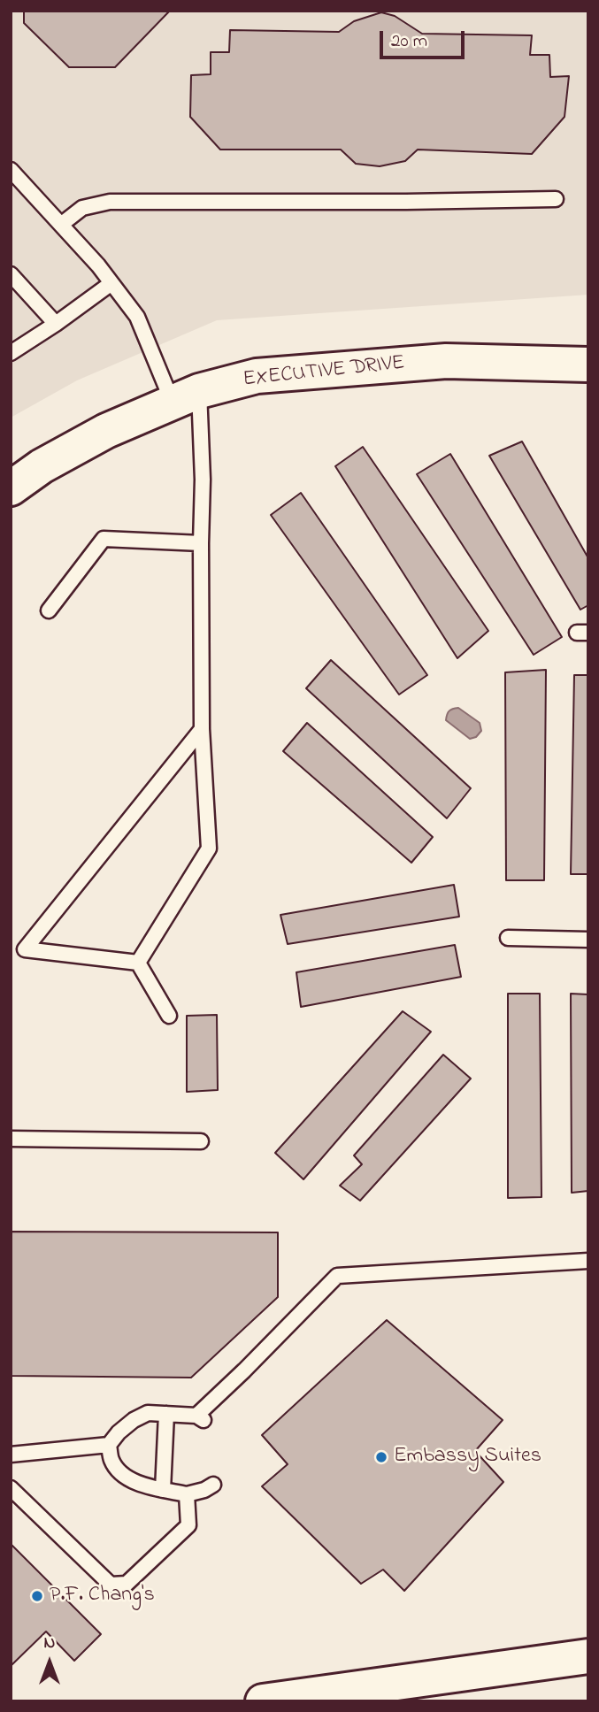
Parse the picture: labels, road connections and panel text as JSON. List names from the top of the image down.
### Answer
{
  "streets": {
    "street": ["EXECUTIVE DRIVE"]
  },
  "places": ["Embassy Suites", "P.F. Chang's"],
  "scale_bar": "20 m",
  "north": "top"
}
